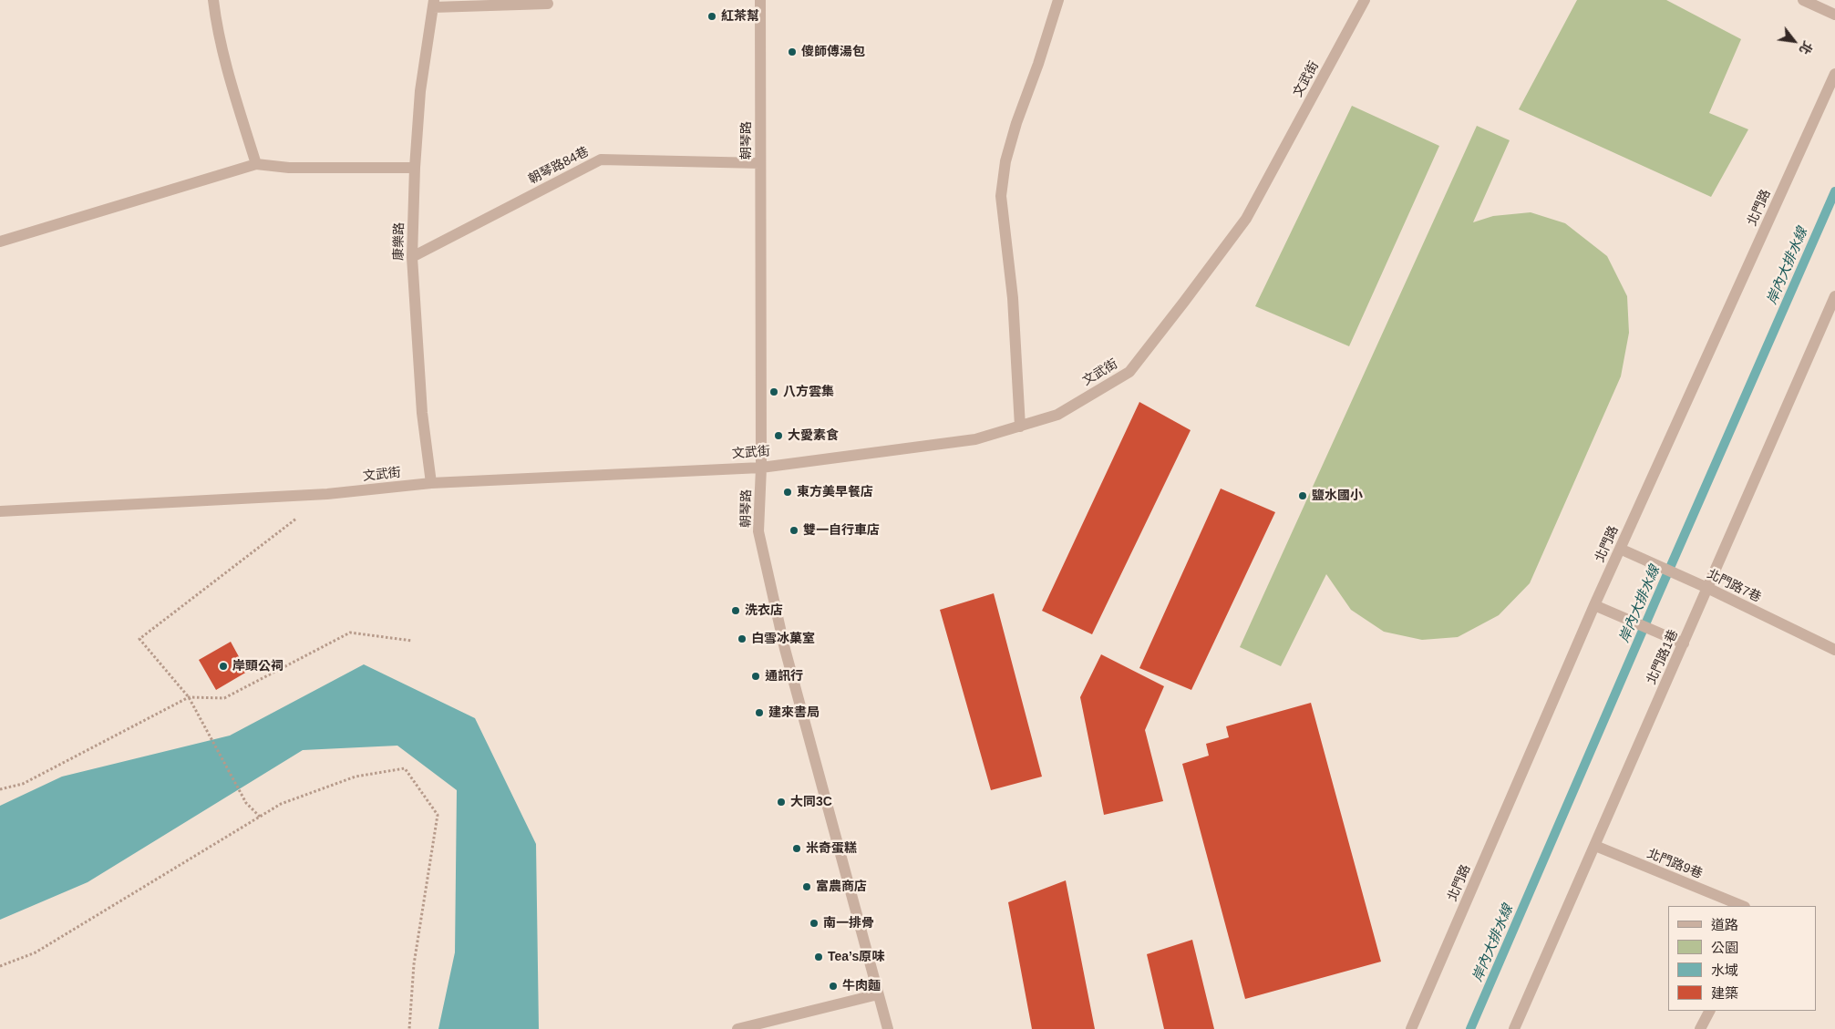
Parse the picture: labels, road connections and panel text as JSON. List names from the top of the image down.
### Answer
{
  "streets": {
    "street": [
      "文武街",
      "朝琴路",
      "朝琴路84巷",
      "北門路",
      "康樂路",
      "北門路7巷",
      "北門路1巷",
      "北門路9巷"
    ]
  },
  "crossings": [
    ["文武街", "朝琴路"],
    ["文武街", "康樂路"],
    ["朝琴路", "朝琴路84巷"],
    ["朝琴路84巷", "康樂路"],
    ["北門路", "北門路7巷"],
    ["北門路7巷", "北門路1巷"],
    ["北門路1巷", "北門路9巷"]
  ],
  "water": ["岸內大排水線"],
  "places": [
    "紅茶幫",
    "傻師傅湯包",
    "八方雲集",
    "大愛素食",
    "東方美早餐店",
    "鹽水國小",
    "雙一自行車店",
    "洗衣店",
    "白雪冰菓室",
    "岸頭公祠",
    "通訊行",
    "建來書局",
    "大同3C",
    "米奇蛋糕",
    "富農商店",
    "南一排骨",
    "Tea’s原味",
    "牛肉麵"
  ],
  "legend": [
    "道路",
    "公園",
    "水域",
    "建築"
  ],
  "north": "bottom right"
}
